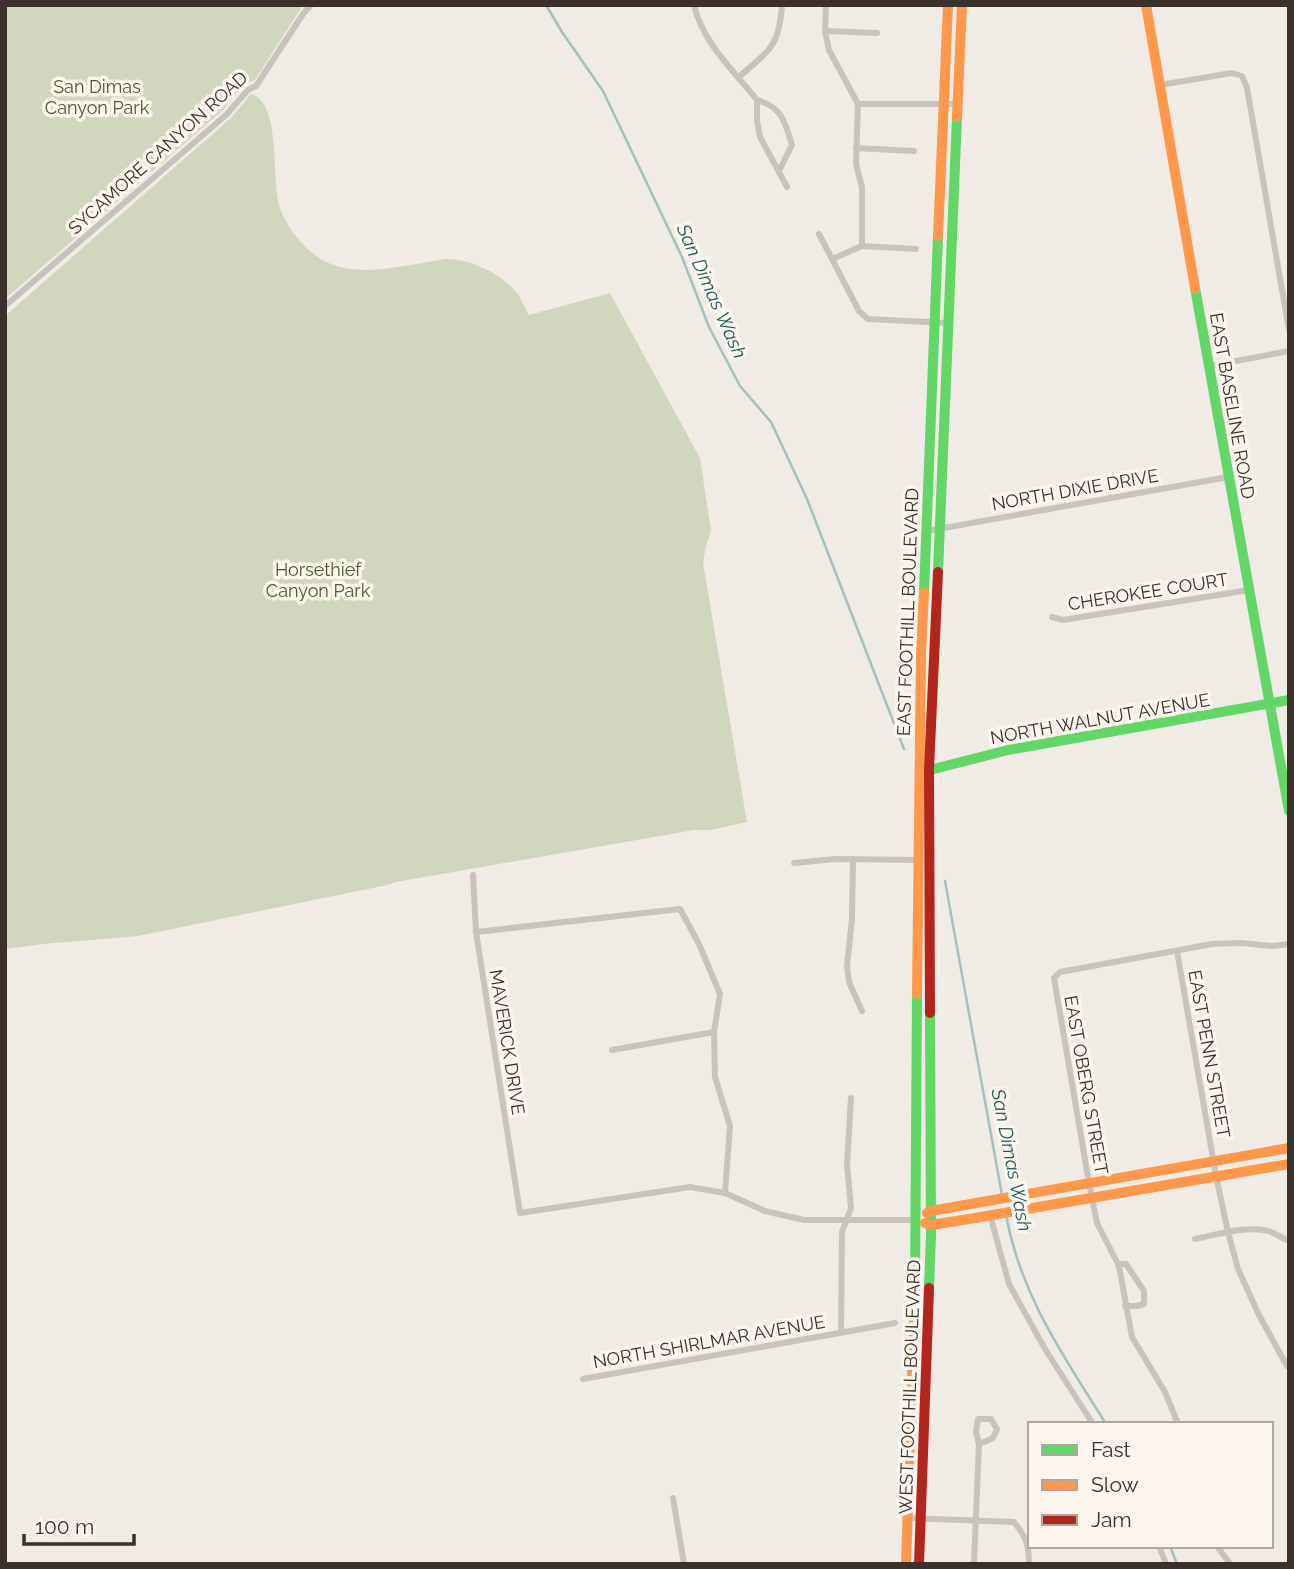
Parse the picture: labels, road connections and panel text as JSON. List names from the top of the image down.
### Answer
{
  "streets": {
    "main road": [
      "EAST BASELINE ROAD",
      "EAST FOOTHILL BOULEVARD",
      "NORTH WALNUT AVENUE",
      "WEST FOOTHILL BOULEVARD"
    ],
    "street": [
      "SYCAMORE CANYON ROAD",
      "NORTH DIXIE DRIVE",
      "CHEROKEE COURT",
      "MAVERICK DRIVE",
      "EAST PENN STREET",
      "EAST OBERG STREET",
      "NORTH SHIRLMAR AVENUE"
    ]
  },
  "crossings": [
    ["EAST BASELINE ROAD", "NORTH DIXIE DRIVE"],
    ["EAST BASELINE ROAD", "CHEROKEE COURT"],
    ["EAST BASELINE ROAD", "NORTH WALNUT AVENUE"],
    ["NORTH DIXIE DRIVE", "EAST FOOTHILL BOULEVARD"],
    ["EAST FOOTHILL BOULEVARD", "NORTH WALNUT AVENUE"],
    ["EAST FOOTHILL BOULEVARD", "WEST FOOTHILL BOULEVARD"],
    ["EAST PENN STREET", "EAST OBERG STREET"]
  ],
  "water": ["San Dimas Wash"],
  "parks": ["San Dimas Canyon Park", "Horsethief Canyon Park"],
  "legend": ["Fast", "Slow", "Jam"],
  "scale_bar": "100 m"
}
